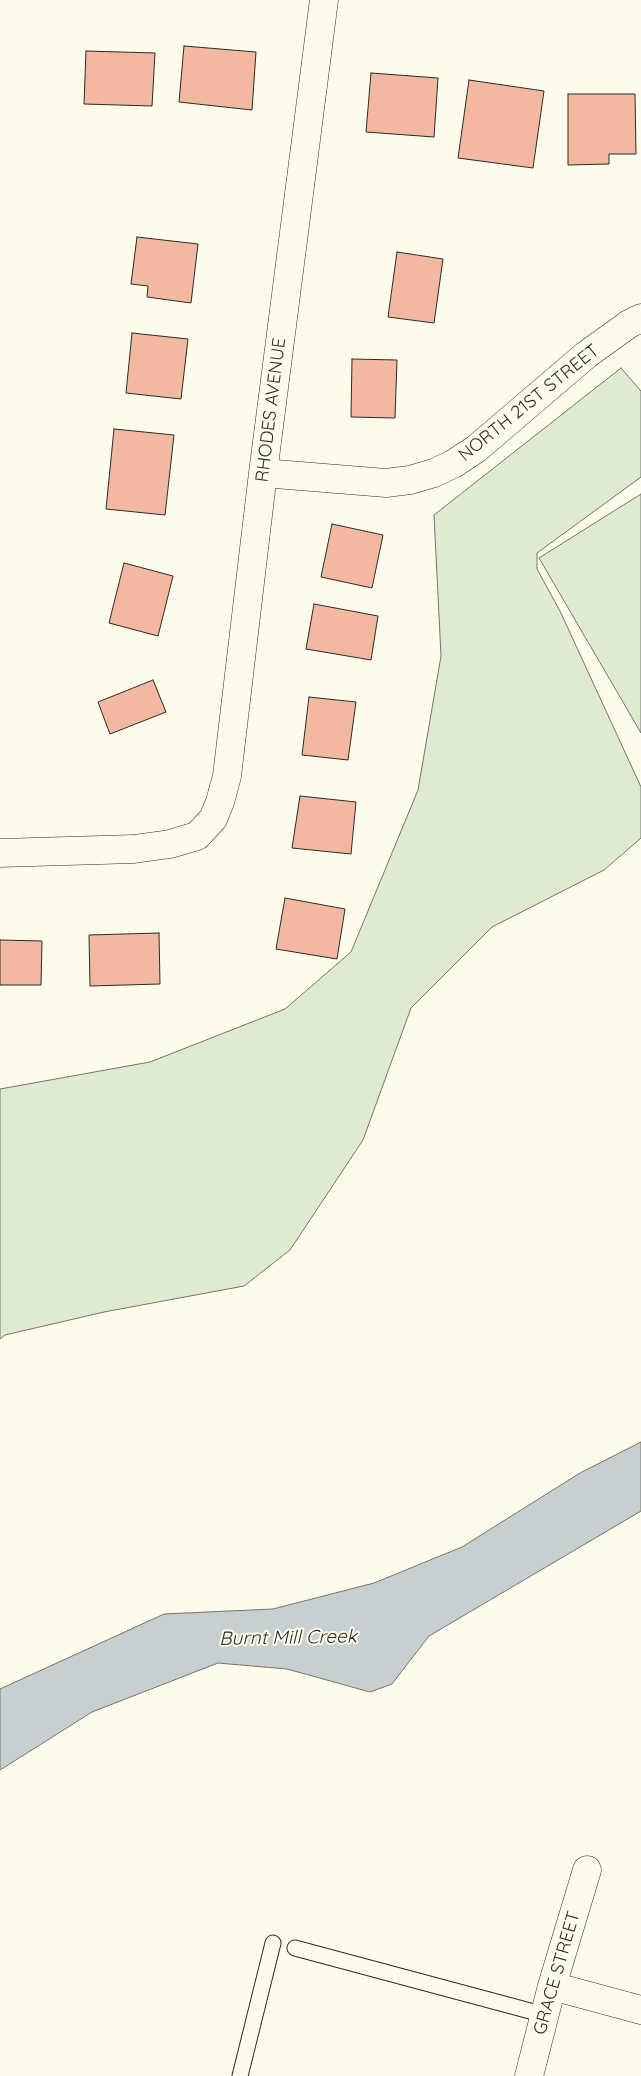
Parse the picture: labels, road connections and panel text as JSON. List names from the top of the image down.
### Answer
{
  "streets": {
    "street": ["NORTH 21ST STREET", "RHODES AVENUE", "GRACE STREET"]
  },
  "crossings": [
    ["NORTH 21ST STREET", "RHODES AVENUE"]
  ],
  "water": ["Burnt Mill Creek"]
}
